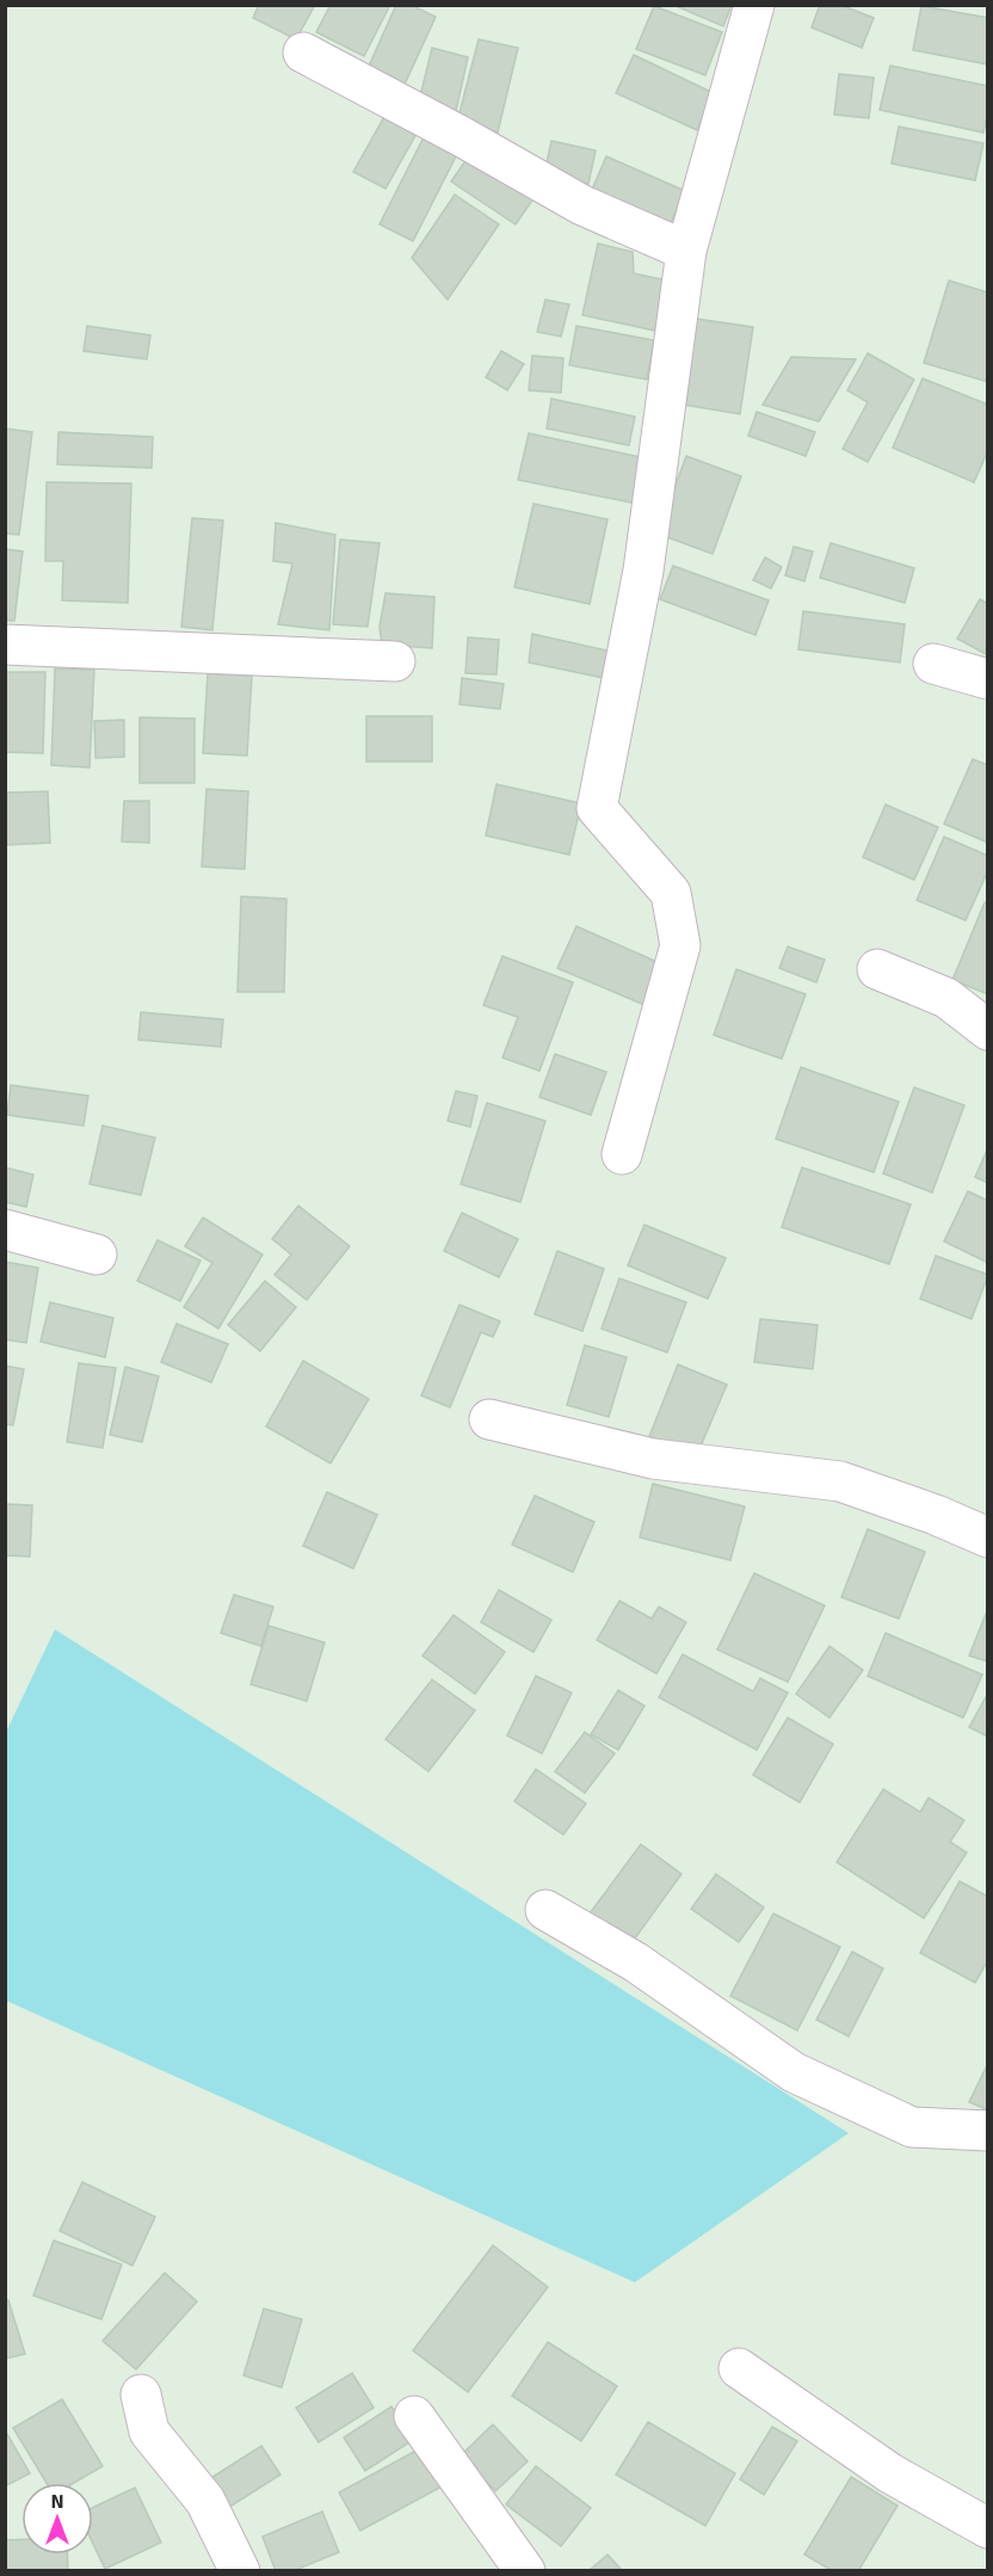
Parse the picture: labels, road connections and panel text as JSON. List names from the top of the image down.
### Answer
{
  "north": "top"
}
